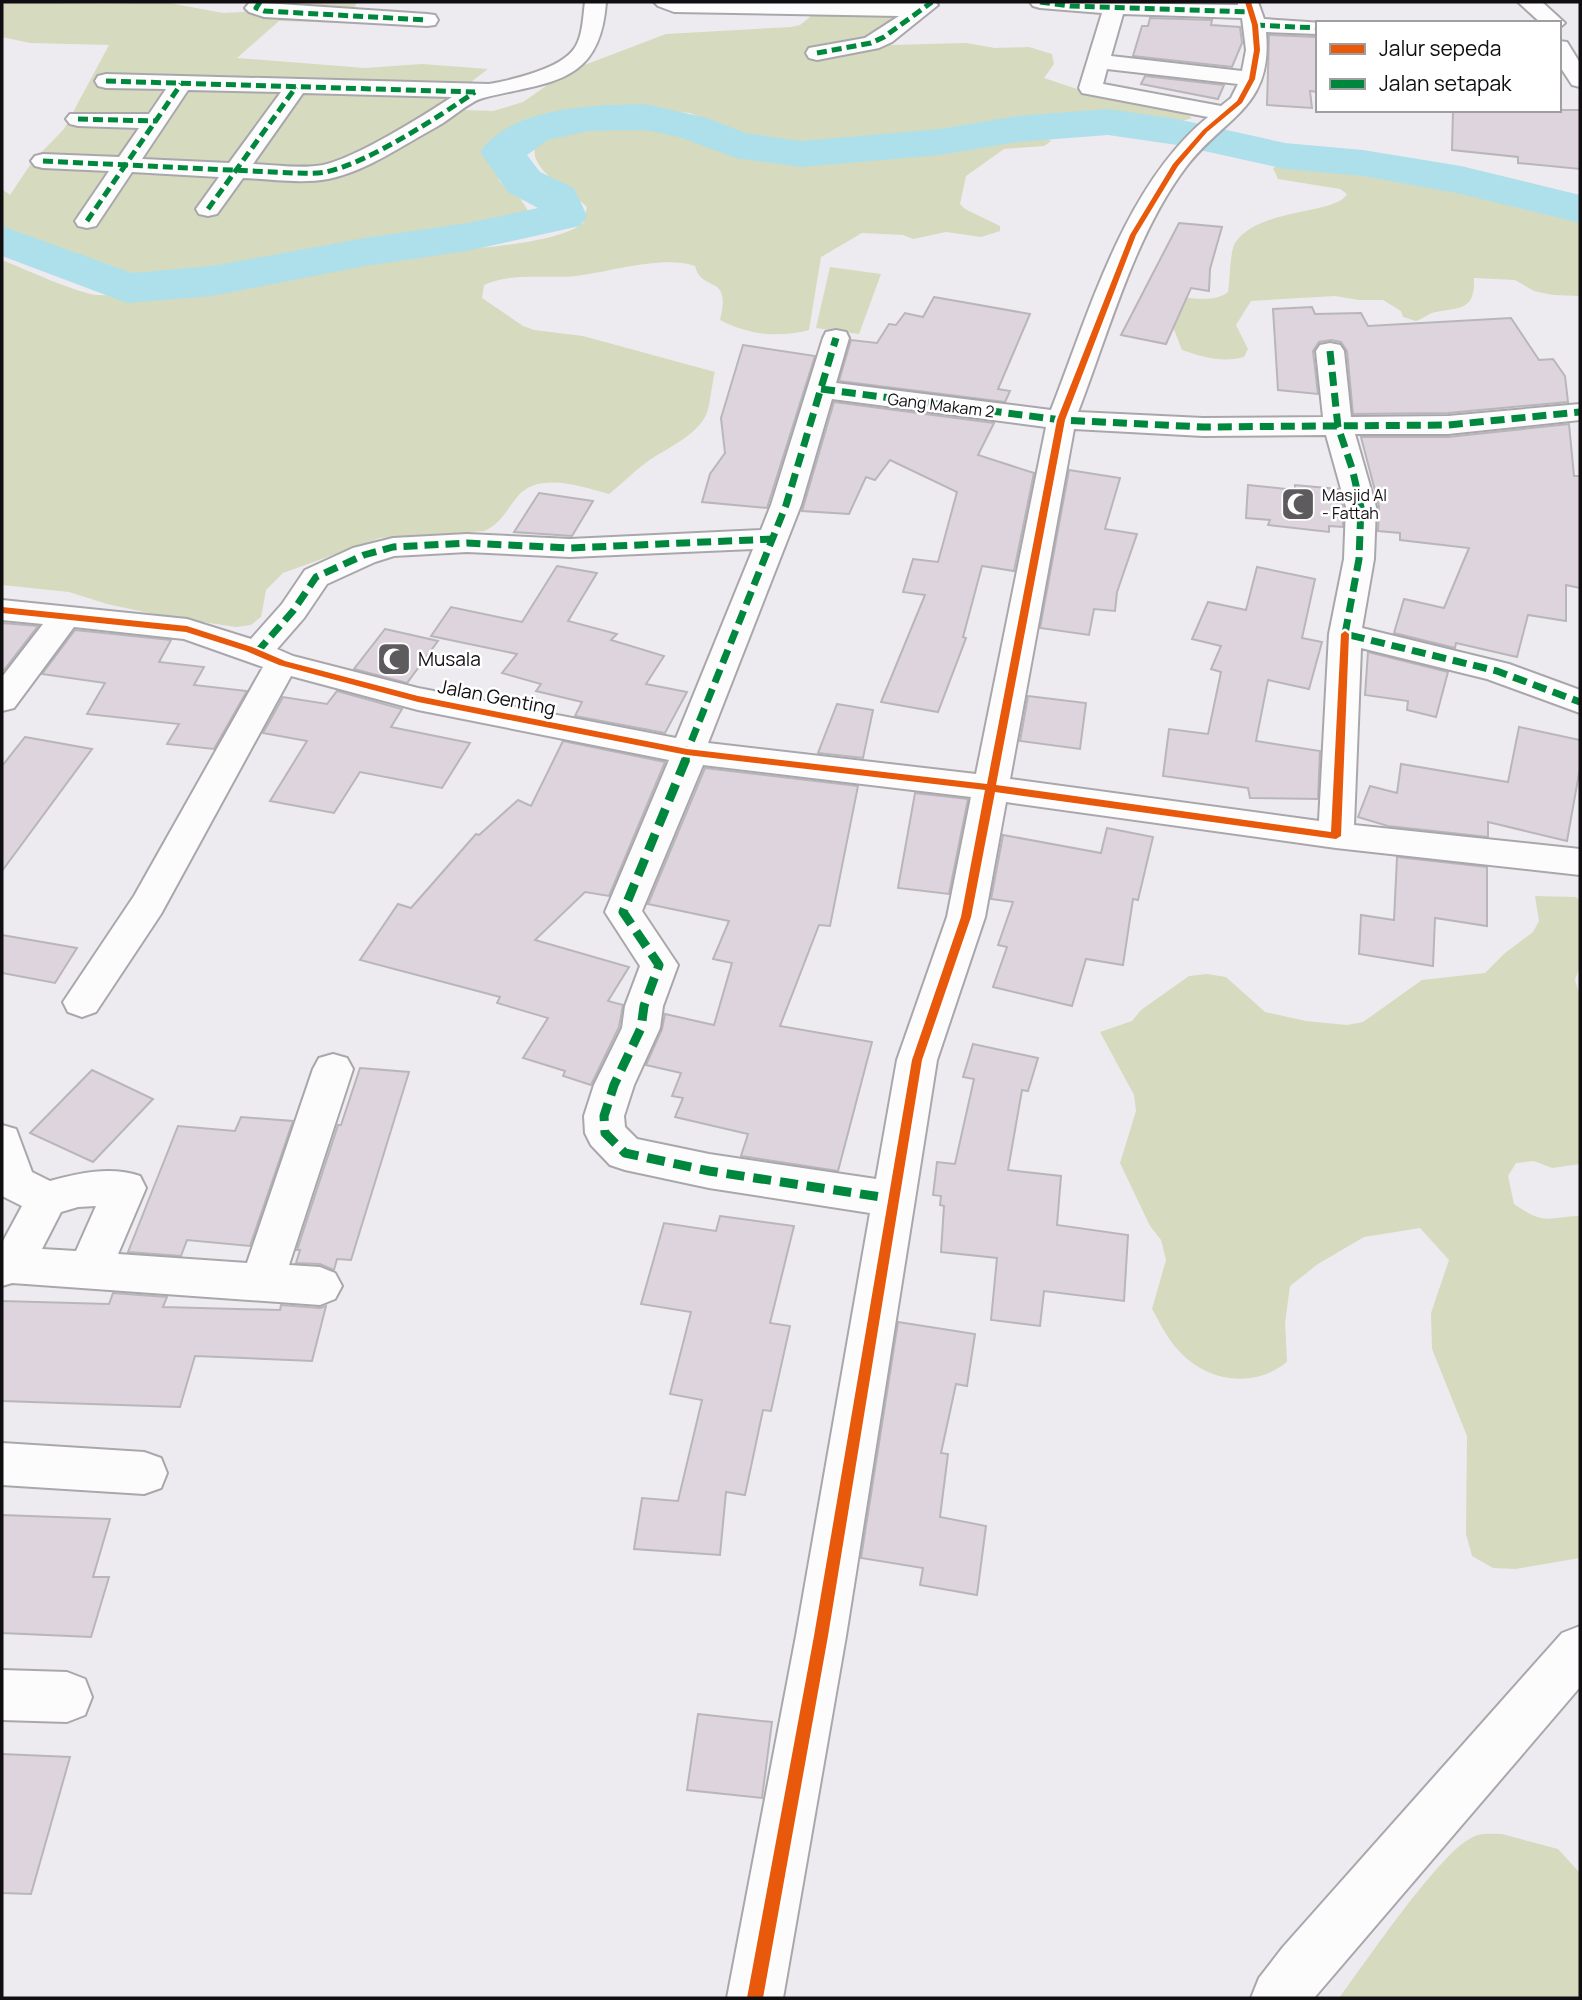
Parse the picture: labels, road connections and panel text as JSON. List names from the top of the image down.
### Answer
{
  "streets": {
    "street": ["Gang Makam 2", "Jalan Genting"]
  },
  "places": {
    "mosque": ["Masjid Al - Fattah", "Musala"]
  },
  "legend": ["Jalur sepeda", "Jalan setapak"]
}
